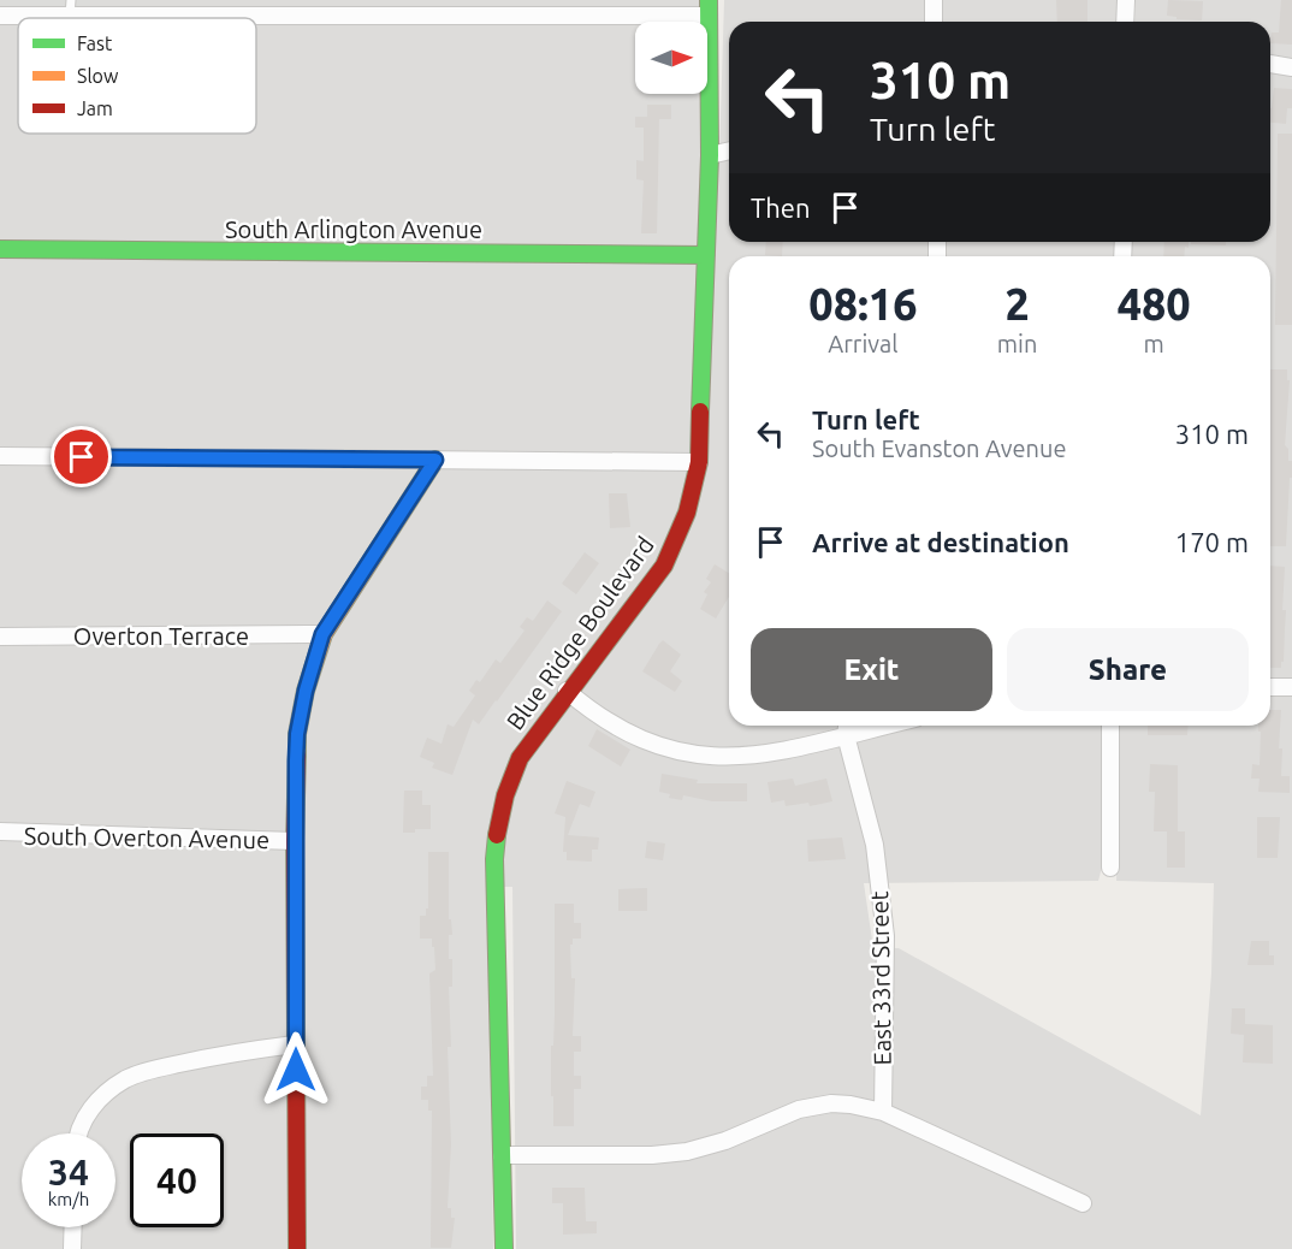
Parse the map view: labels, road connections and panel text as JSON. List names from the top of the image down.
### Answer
{
  "streets": {
    "street": [
      "South Arlington Avenue",
      "Blue Ridge Boulevard",
      "Overton Terrace",
      "South Overton Avenue",
      "East 33rd Street"
    ]
  },
  "crossings": [
    ["South Arlington Avenue", "Blue Ridge Boulevard"]
  ],
  "legend": ["Fast", "Slow", "Jam"],
  "north": "right",
  "page": {
    "turn": ["310 m", "Turn left"],
    "then": "Then",
    "eta": [
      "08:16",
      "Arrival",
      "2",
      "min",
      "480",
      "m"
    ],
    "list": [
      {
        "name": "Turn left",
        "note": "South Evanston Avenue",
        "value": "310 m"
      },
      {
        "name": "Arrive at destination",
        "value": "170 m"
      }
    ],
    "buttons": ["Exit", "Share"],
    "speed": "34 km/h",
    "limit": "40"
  }
}
